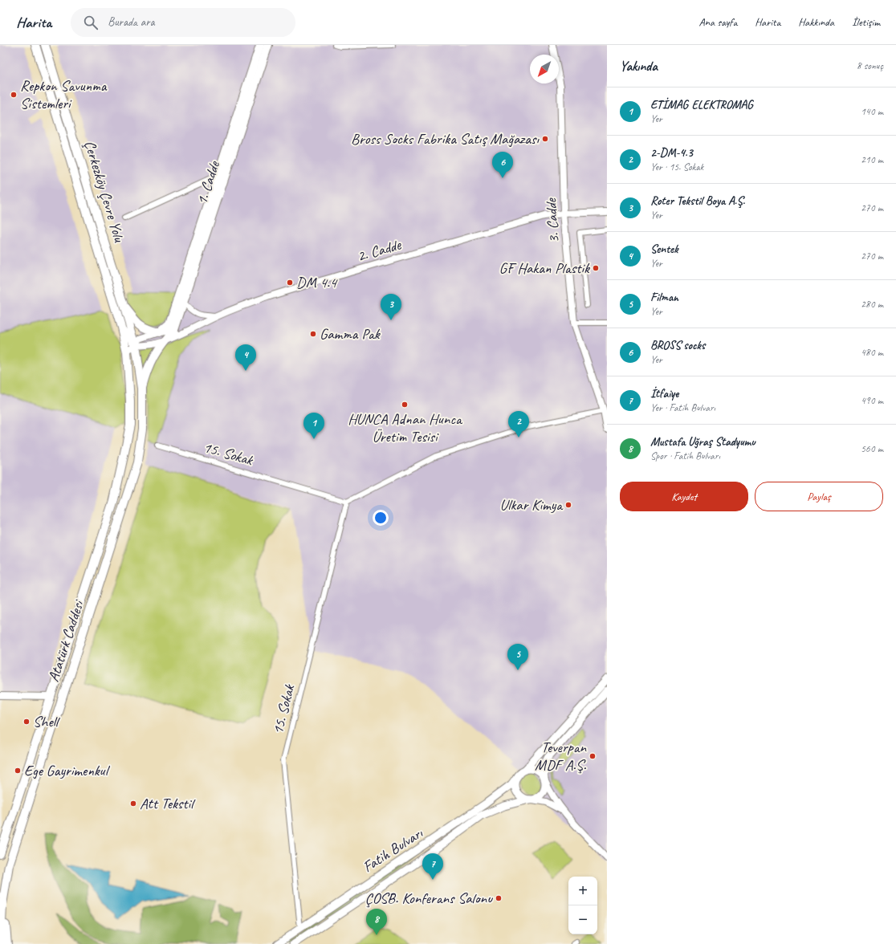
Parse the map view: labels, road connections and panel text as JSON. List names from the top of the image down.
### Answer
{
  "streets": {
    "main road": [
      "1. Cadde",
      "Çerkezköy Çevre Yolu",
      "Atatürk Caddesi",
      "Fatih Bulvarı"
    ],
    "street": ["3. Cadde", "2. Cadde", "15. Sokak"]
  },
  "crossings": [
    ["Çerkezköy Çevre Yolu", "2. Cadde"],
    ["Çerkezköy Çevre Yolu", "Atatürk Caddesi"],
    ["3. Cadde", "2. Cadde"],
    ["2. Cadde", "Atatürk Caddesi"],
    ["15. Sokak", "Fatih Bulvarı"]
  ],
  "places": [
    "Repkon Savunma Sistemleri",
    "Bross Socks Fabrika Satış Mağazası",
    "GF Hakan Plastik",
    "DM 4.4",
    "Gamma Pak",
    "HUNCA Adnan Hunca Üretim Tesisi",
    "Ulkar Kimya",
    "Shell",
    "Teverpan MDF A.Ş.",
    "Ege Gayrimenkul",
    "Att Tekstil",
    "ÇOSB. Konferans Salonu"
  ],
  "north": "bottom left",
  "page": {
    "header": "Harita",
    "search": "Burada ara",
    "nav": [
      "Ana sayfa",
      "Harita",
      "Hakkında",
      "İletişim"
    ],
    "heading": ["Yakında", "8 sonuç"],
    "list": [
      {
        "mark": "1",
        "name": "ETİMAG ELEKTROMAG",
        "note": "Yer",
        "value": "140 m"
      },
      {
        "mark": "2",
        "name": "2-DM-4.3",
        "note": "Yer · 15. Sokak",
        "value": "210 m"
      },
      {
        "mark": "3",
        "name": "Roter Tekstil Boya A.Ş.",
        "note": "Yer",
        "value": "270 m"
      },
      {
        "mark": "4",
        "name": "Sentek",
        "note": "Yer",
        "value": "270 m"
      },
      {
        "mark": "5",
        "name": "Filman",
        "note": "Yer",
        "value": "280 m"
      },
      {
        "mark": "6",
        "name": "BROSS socks",
        "note": "Yer",
        "value": "480 m"
      },
      {
        "mark": "7",
        "name": "İtfaiye",
        "note": "Yer · Fatih Bulvarı",
        "value": "490 m"
      },
      {
        "mark": "8",
        "name": "Mustafa Uğraş Stadyumu",
        "note": "Spor · Fatih Bulvarı",
        "value": "560 m"
      }
    ],
    "pins": [
      "6",
      "3",
      "4",
      "2",
      "1",
      "5",
      "7",
      "8"
    ],
    "buttons": ["Kaydet", "Paylaş"],
    "map_buttons": ["+", "−"]
  }
}
